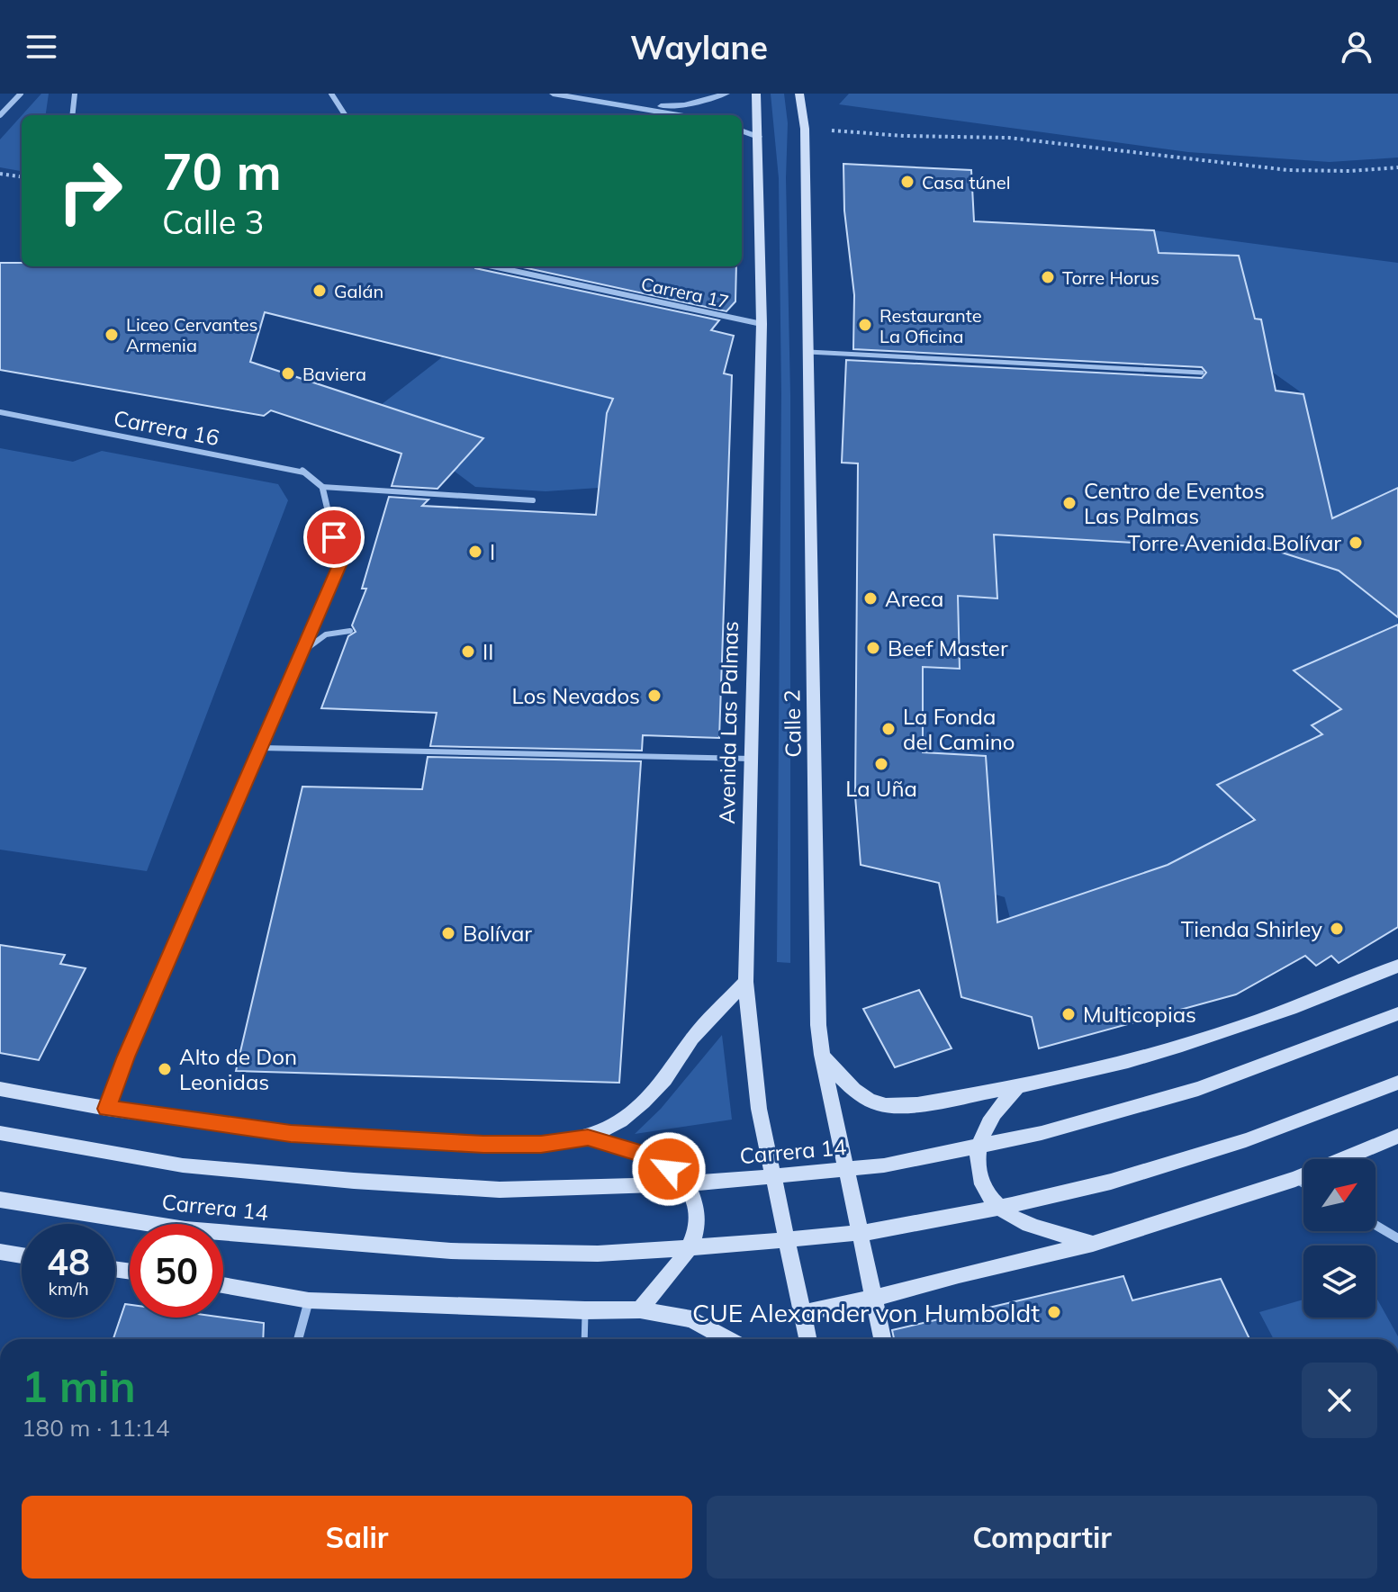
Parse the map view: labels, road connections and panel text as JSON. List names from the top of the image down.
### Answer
{
  "streets": {
    "main road": ["Avenida Las Palmas", "Calle 2", "Carrera 14"],
    "street": ["Carrera 17", "Carrera 16"]
  },
  "crossings": [
    ["Carrera 17", "Avenida Las Palmas"]
  ],
  "places": [
    "Casa túnel",
    "Torre Horus",
    "Galán",
    "Restaurante La Oficina",
    "Liceo Cervantes Armenia",
    "Baviera",
    "Centro de Eventos Las Palmas",
    "Torre Avenida Bolívar",
    "I",
    "Areca",
    "Beef Master",
    "II",
    "Los Nevados",
    "La Fonda del Camino",
    "La Uña",
    "Tienda Shirley",
    "Bolívar",
    "Multicopias",
    "Alto de Don Leonidas",
    "CUE Alexander von Humboldt"
  ],
  "north": "top right",
  "page": {
    "header": "Waylane",
    "turn": ["70 m", "Calle 3"],
    "speed": "48 km/h",
    "limit": "50",
    "heading": ["1 min", "180 m · 11:14"],
    "buttons": ["Salir", "Compartir"]
  }
}
